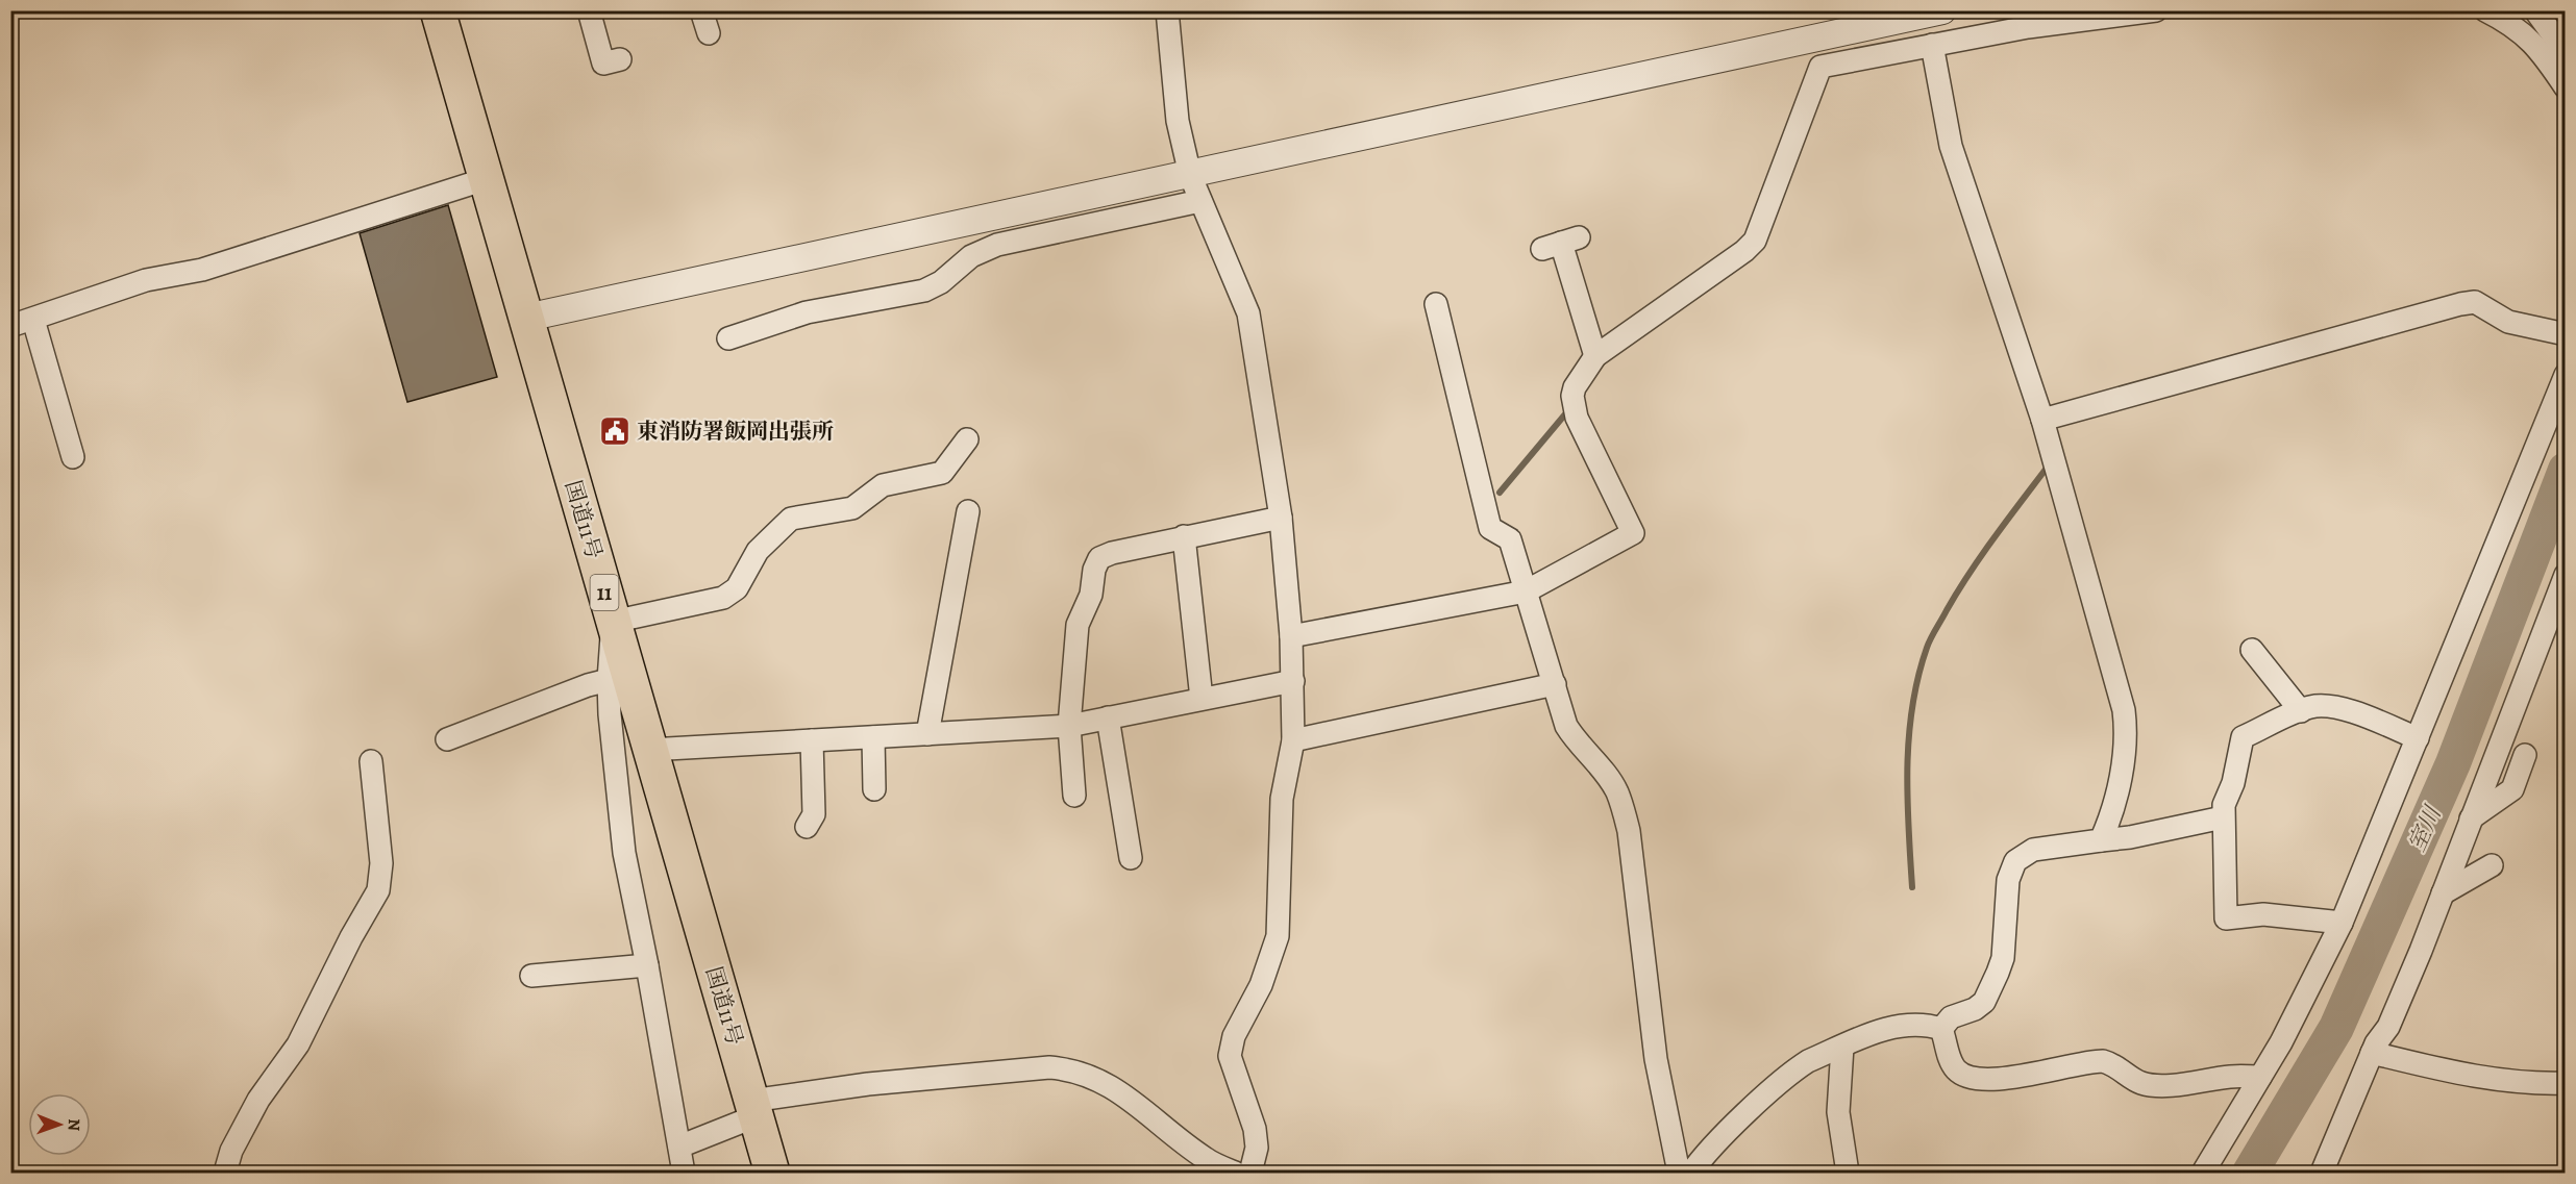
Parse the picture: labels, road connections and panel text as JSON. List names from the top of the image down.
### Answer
{
  "streets": {
    "highway": ["国道11号", "11"]
  },
  "water": ["室川"],
  "places": {
    "public building": ["東消防署飯岡出張所"]
  },
  "north": "right"
}
